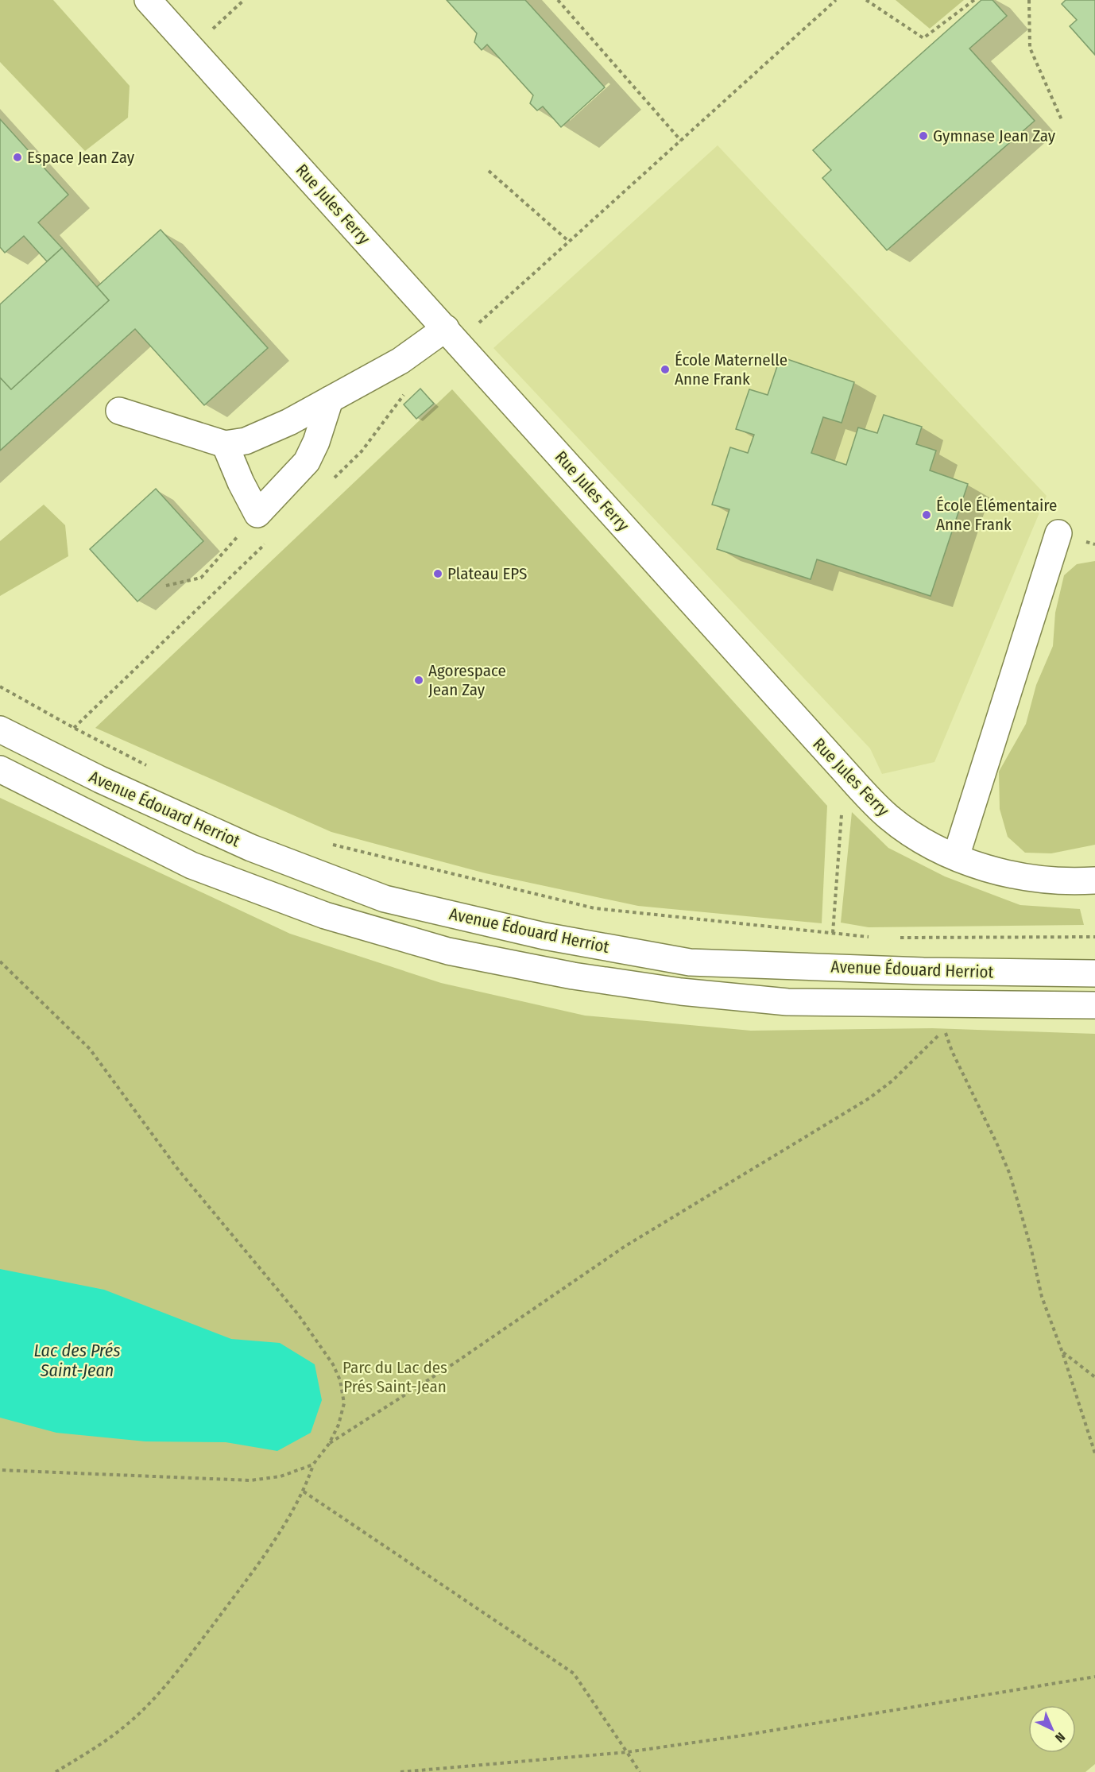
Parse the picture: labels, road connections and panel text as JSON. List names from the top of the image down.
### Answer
{
  "streets": {
    "main road": ["Rue Jules Ferry", "Avenue Édouard Herriot"]
  },
  "water": ["Lac des Prés Saint-Jean"],
  "parks": ["Parc du Lac des Prés Saint-Jean"],
  "places": [
    "Gymnase Jean Zay",
    "Espace Jean Zay",
    "École Maternelle Anne Frank",
    "École Élémentaire Anne Frank",
    "Plateau EPS",
    "Agorespace Jean Zay"
  ],
  "north": "bottom right"
}
